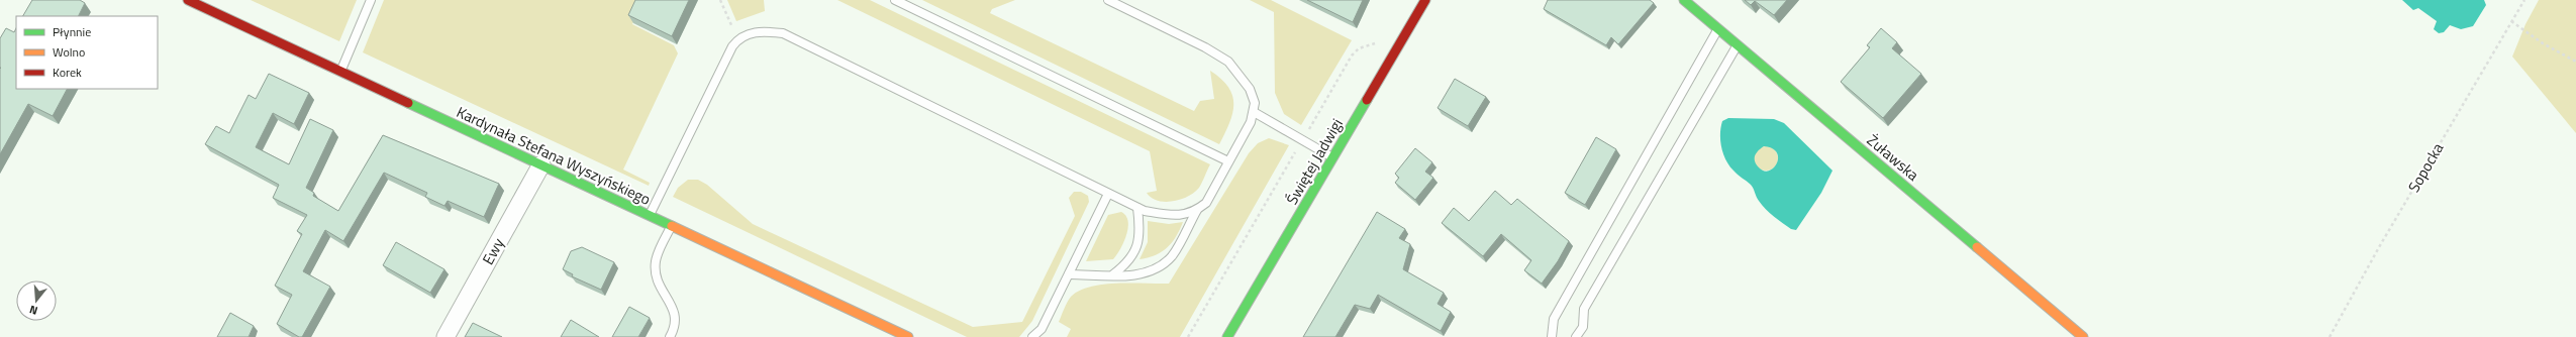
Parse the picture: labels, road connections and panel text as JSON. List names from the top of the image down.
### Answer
{
  "streets": {
    "street": [
      "Kardynała Stefana Wyszyńskiego",
      "Żuławska",
      "Świętej Jadwigi",
      "Ewy"
    ],
    "path": ["Sopocka"]
  },
  "crossings": [
    ["Kardynała Stefana Wyszyńskiego", "Ewy"]
  ],
  "legend": ["Płynnie", "Wolno", "Korek"],
  "north": "bottom"
}
